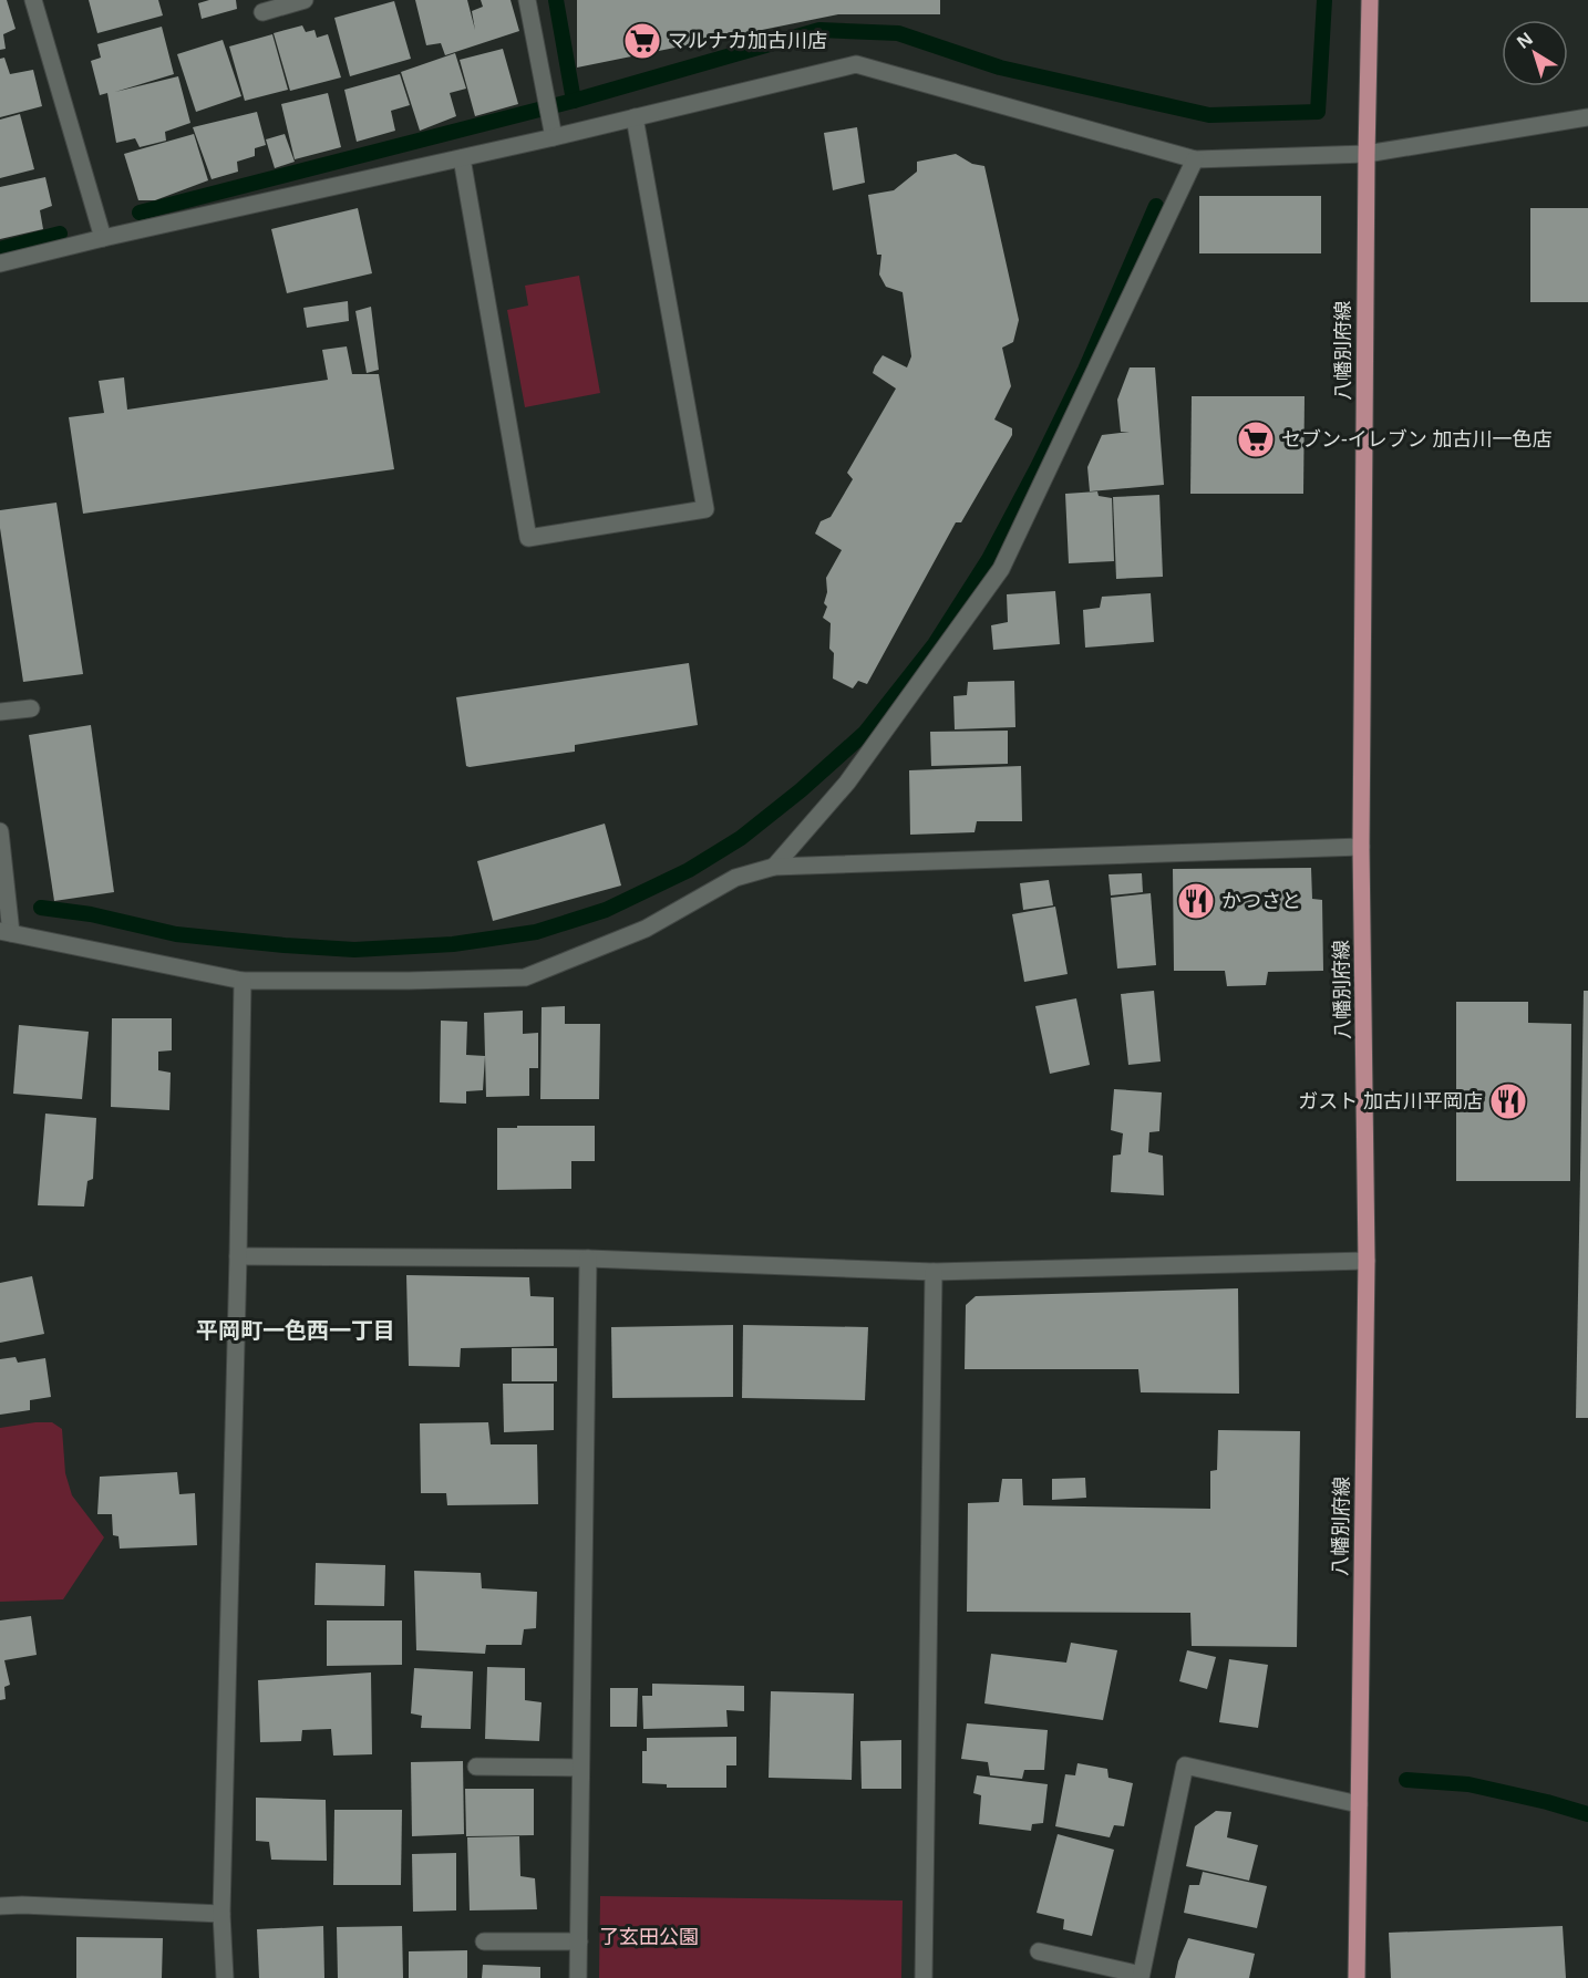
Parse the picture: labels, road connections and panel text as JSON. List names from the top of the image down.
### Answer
{
  "streets": {
    "main road": ["八幡別府線"]
  },
  "districts": ["平岡町一色西一丁目"],
  "parks": ["了玄田公園"],
  "places": {
    "supermarket": ["マルナカ加古川店", "セブン-イレブン 加古川一色店"],
    "restaurant": ["かつさと", "ガスト 加古川平岡店"]
  },
  "north": "top left"
}
